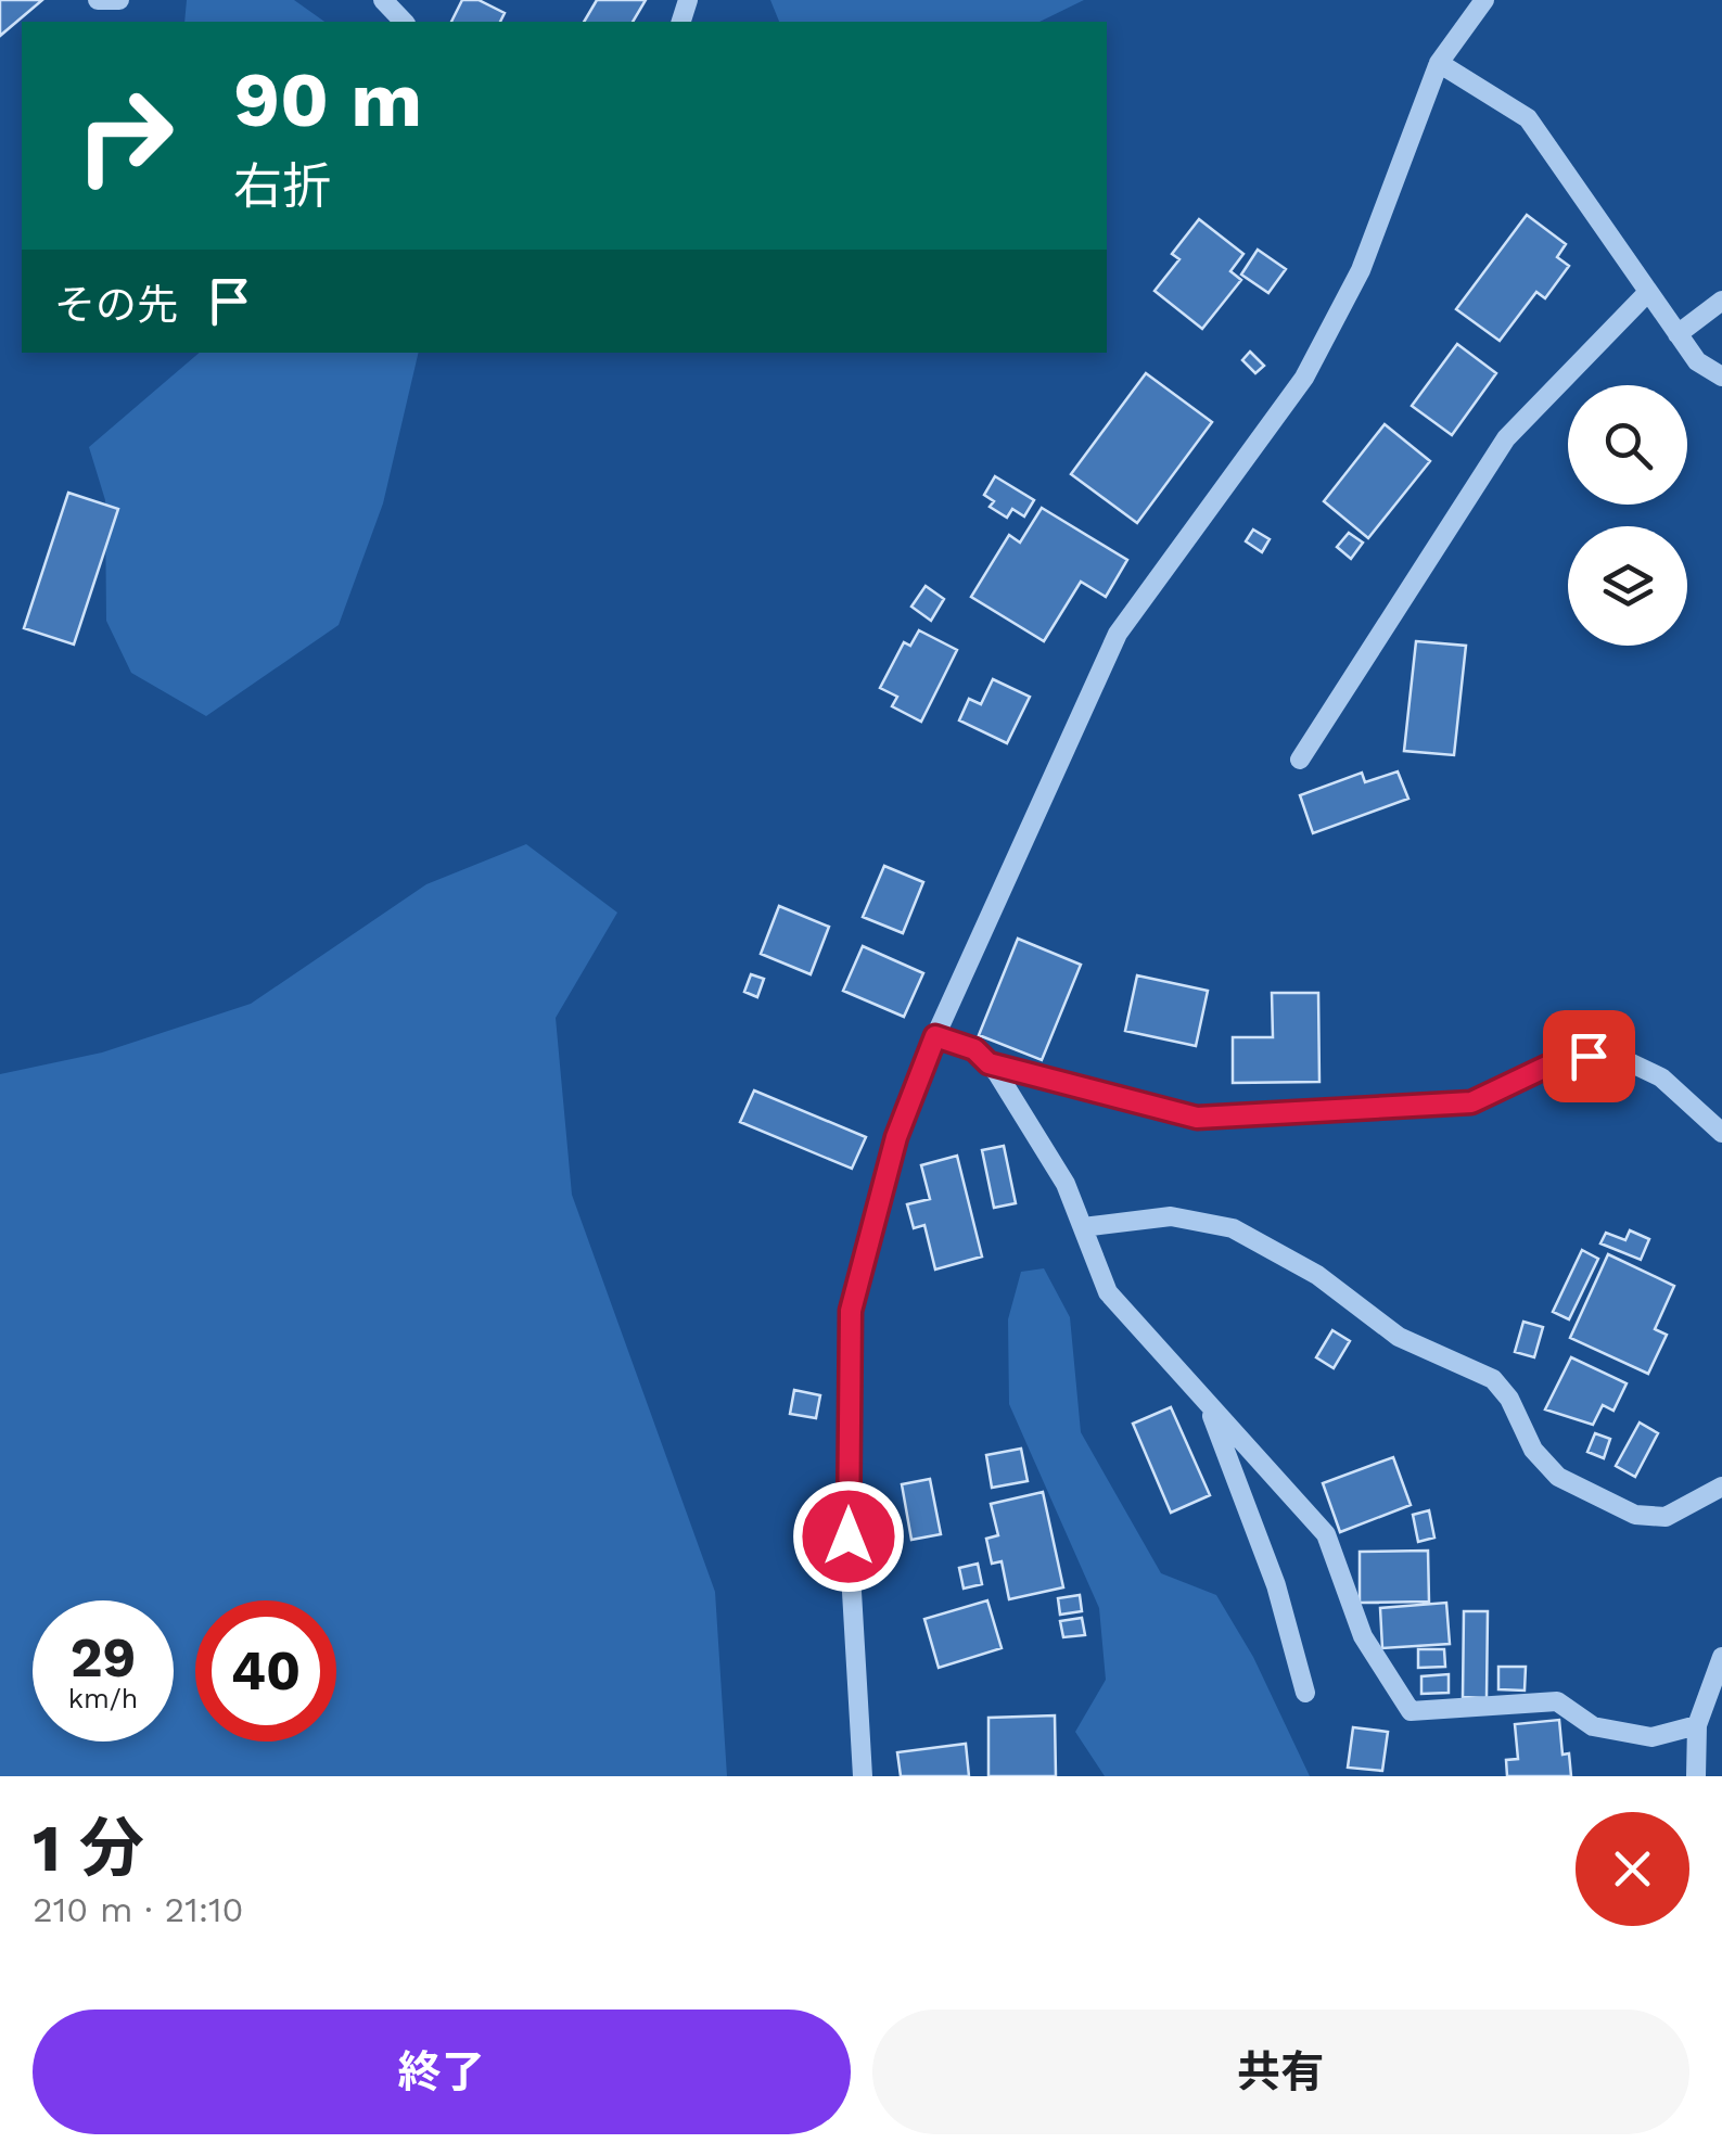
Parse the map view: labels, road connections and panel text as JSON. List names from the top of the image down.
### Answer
{
  "page": {
    "turn": ["90 m", "右折"],
    "then": "その先",
    "speed": "29 km/h",
    "limit": "40",
    "heading": ["1 分", "210 m · 21:10"],
    "buttons": ["終了", "共有"]
  }
}
